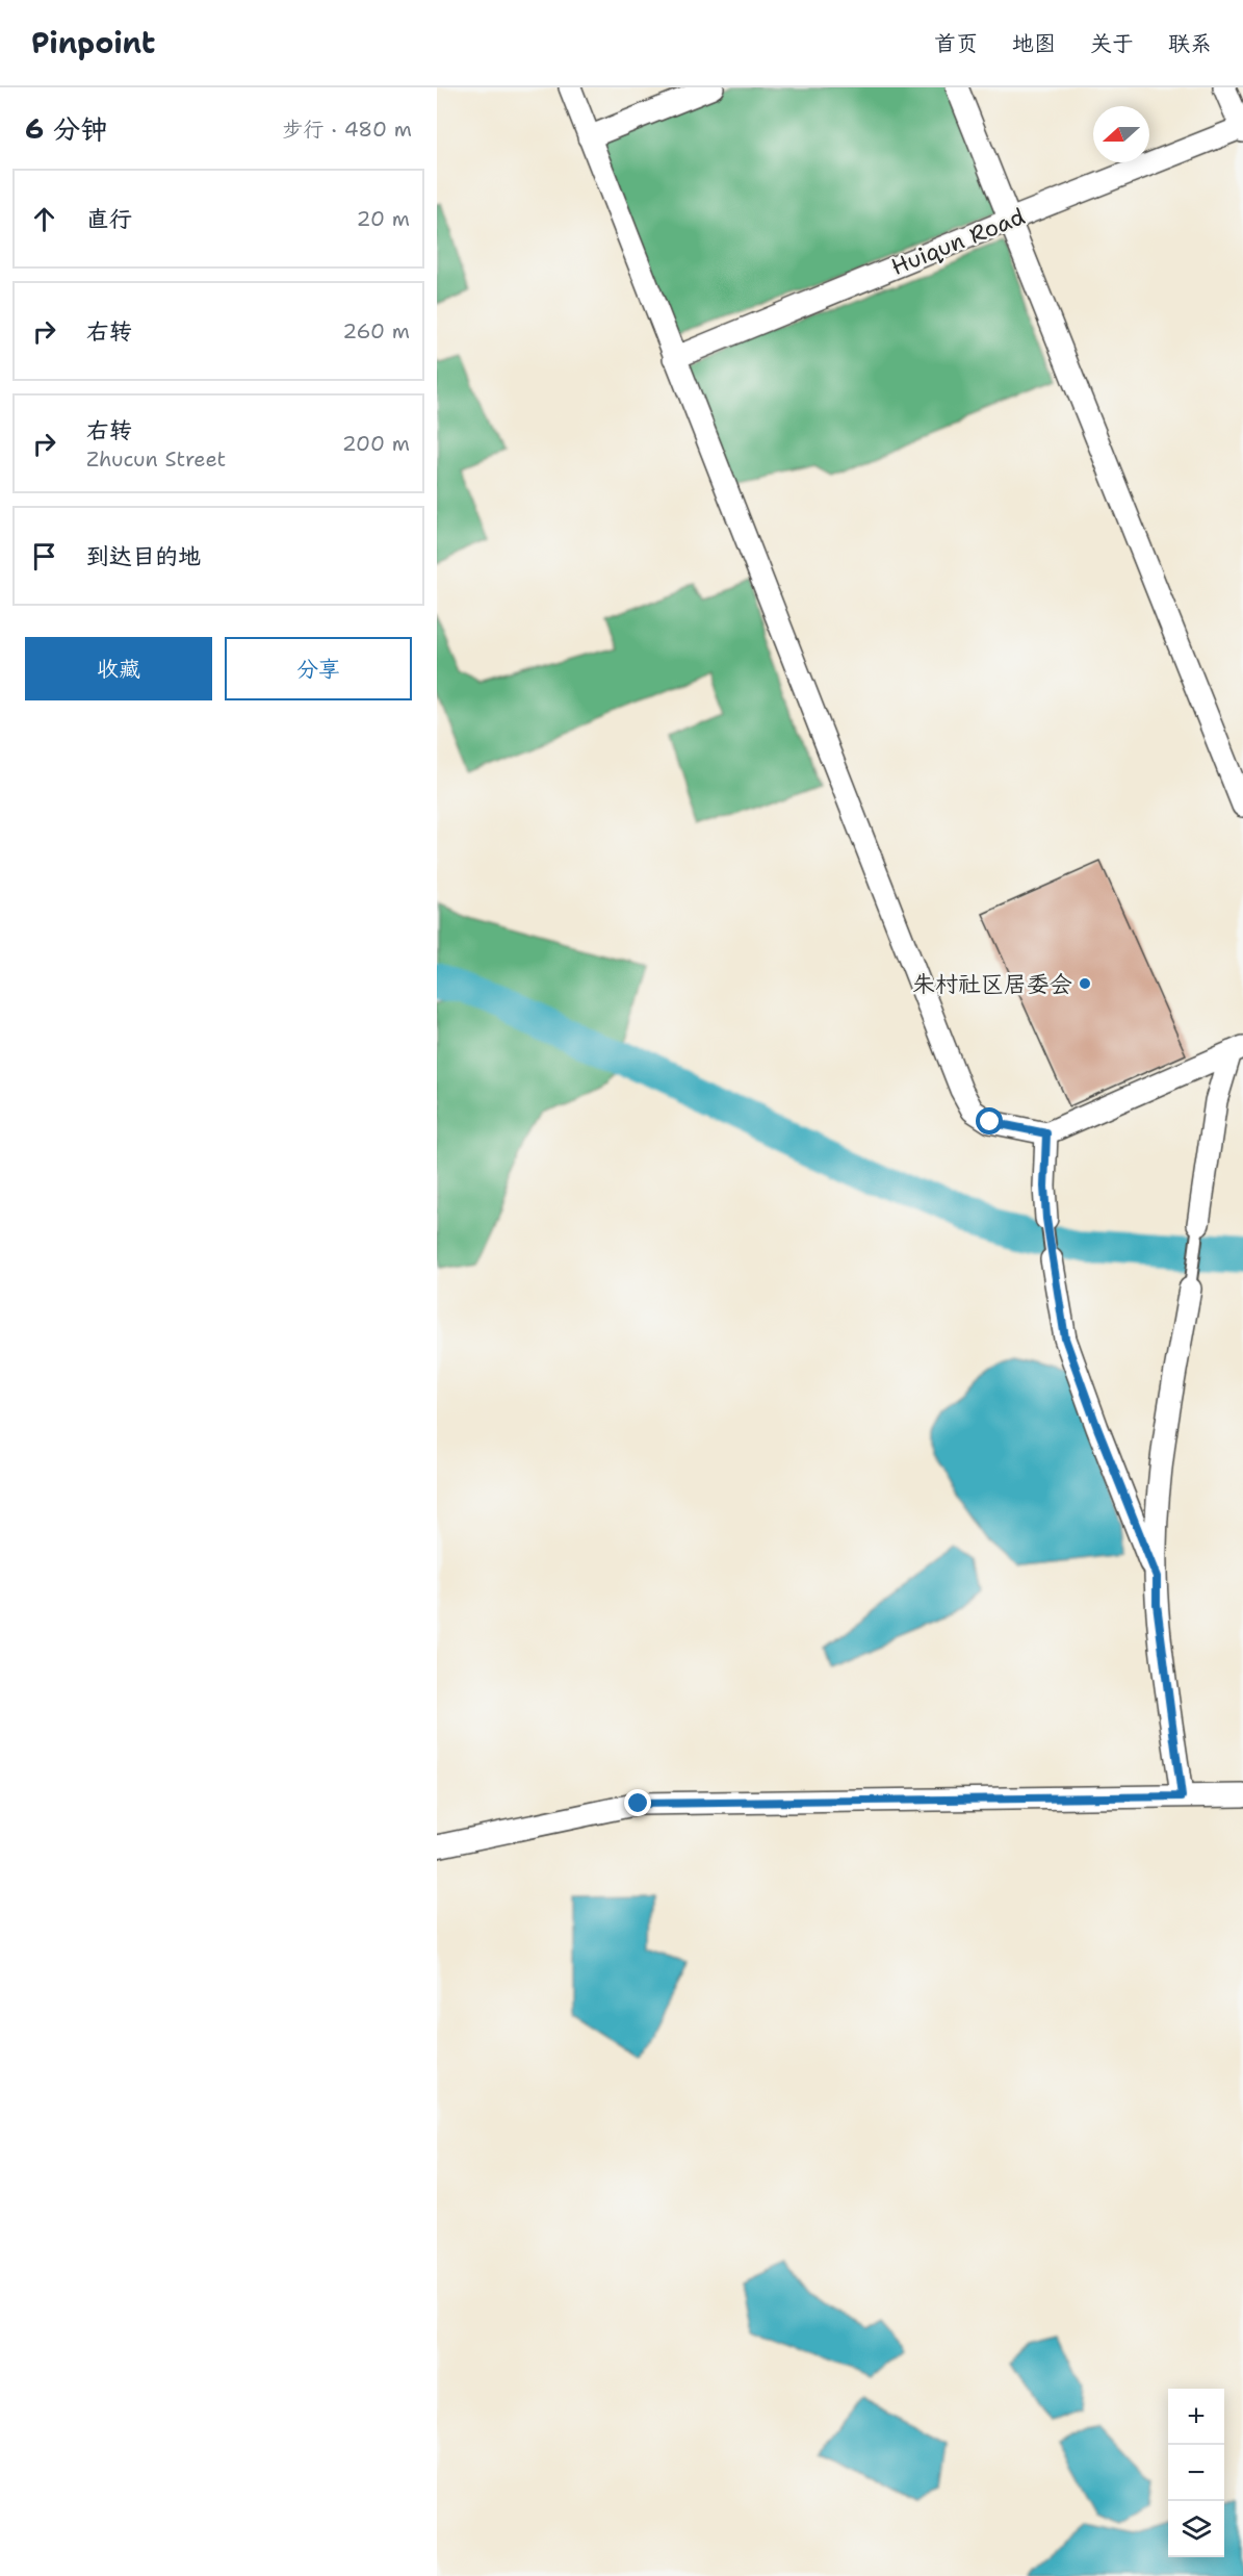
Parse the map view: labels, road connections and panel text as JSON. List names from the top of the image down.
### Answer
{
  "streets": {
    "street": ["Huiqun Road"]
  },
  "places": ["朱村社区居委会"],
  "north": "left",
  "page": {
    "header": "Pinpoint",
    "nav": [
      "首页",
      "地图",
      "关于",
      "联系"
    ],
    "heading": ["6 分钟", "步行 · 480 m"],
    "list": [
      ["直行", "20 m"],
      ["右转", "260 m"],
      ["右转", "Zhucun Street", "200 m"],
      "到达目的地"
    ],
    "buttons": ["收藏", "分享"],
    "map_buttons": ["+", "−"]
  }
}
